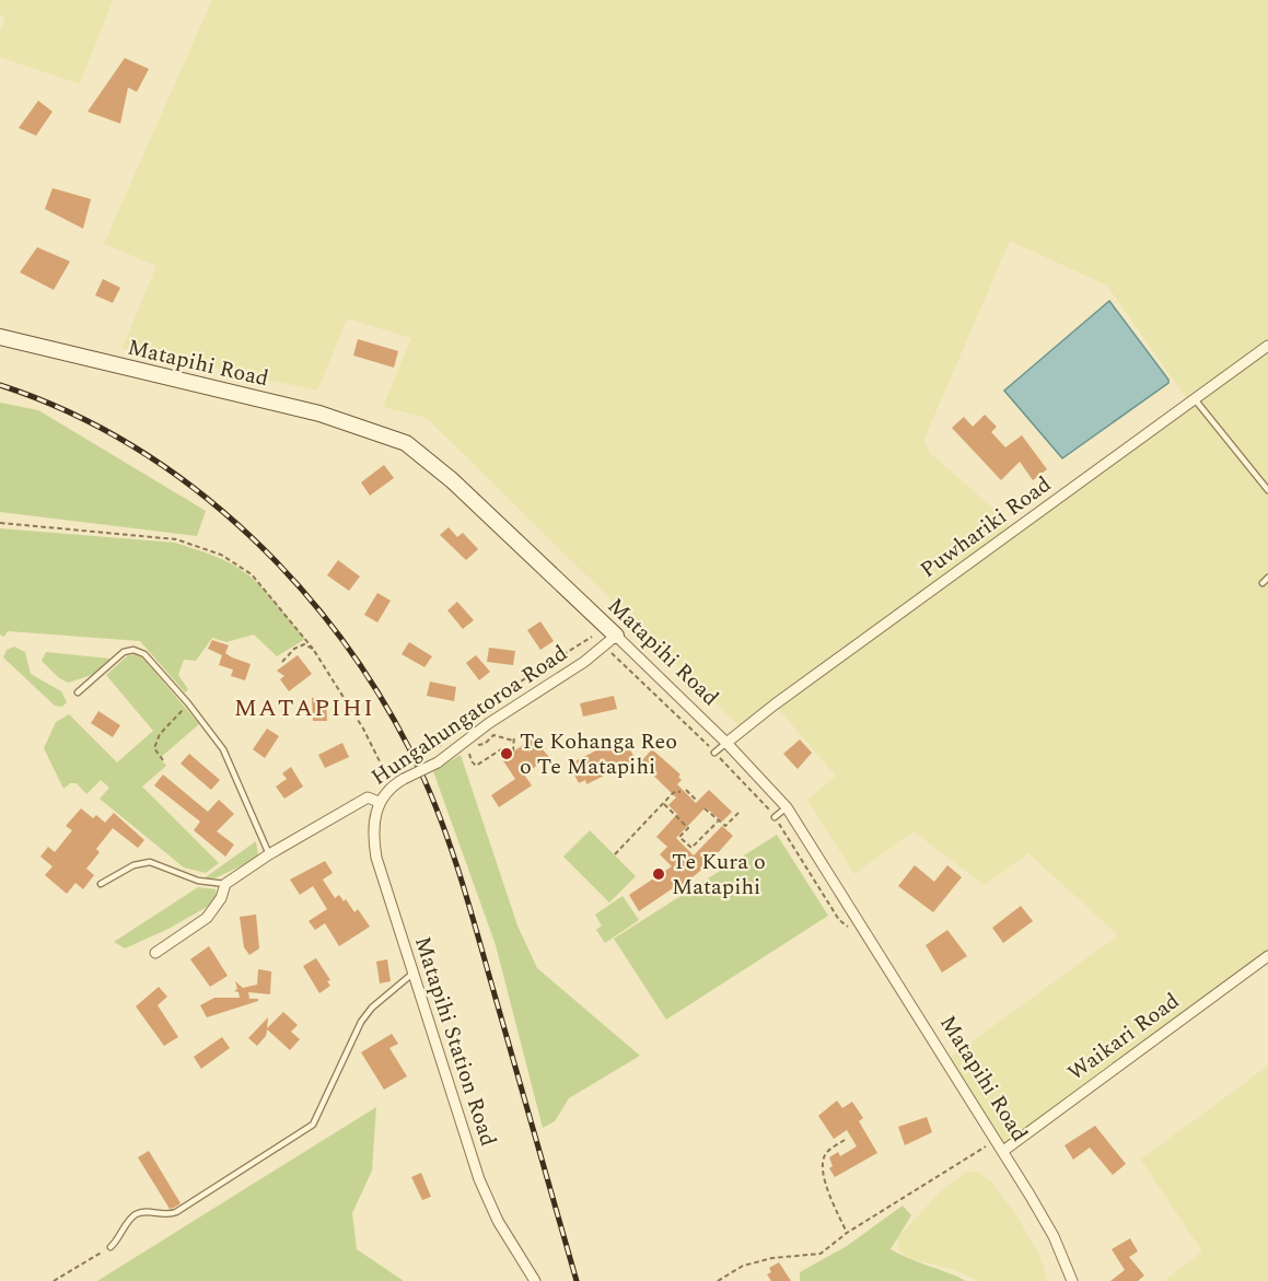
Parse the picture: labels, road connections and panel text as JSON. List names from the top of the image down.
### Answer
{
  "streets": {
    "street": [
      "Matapihi Road",
      "Puwhariki Road",
      "Hungahungatoroa Road",
      "Waikari Road",
      "Matapihi Station Road"
    ]
  },
  "crossings": [
    ["Matapihi Road", "Puwhariki Road"],
    ["Matapihi Road", "Hungahungatoroa Road"],
    ["Matapihi Road", "Waikari Road"],
    ["Hungahungatoroa Road", "Matapihi Station Road"]
  ],
  "districts": ["MATAPIHI"],
  "places": ["Te Kohanga Reo o Te Matapihi", "Te Kura o Matapihi"]
}
